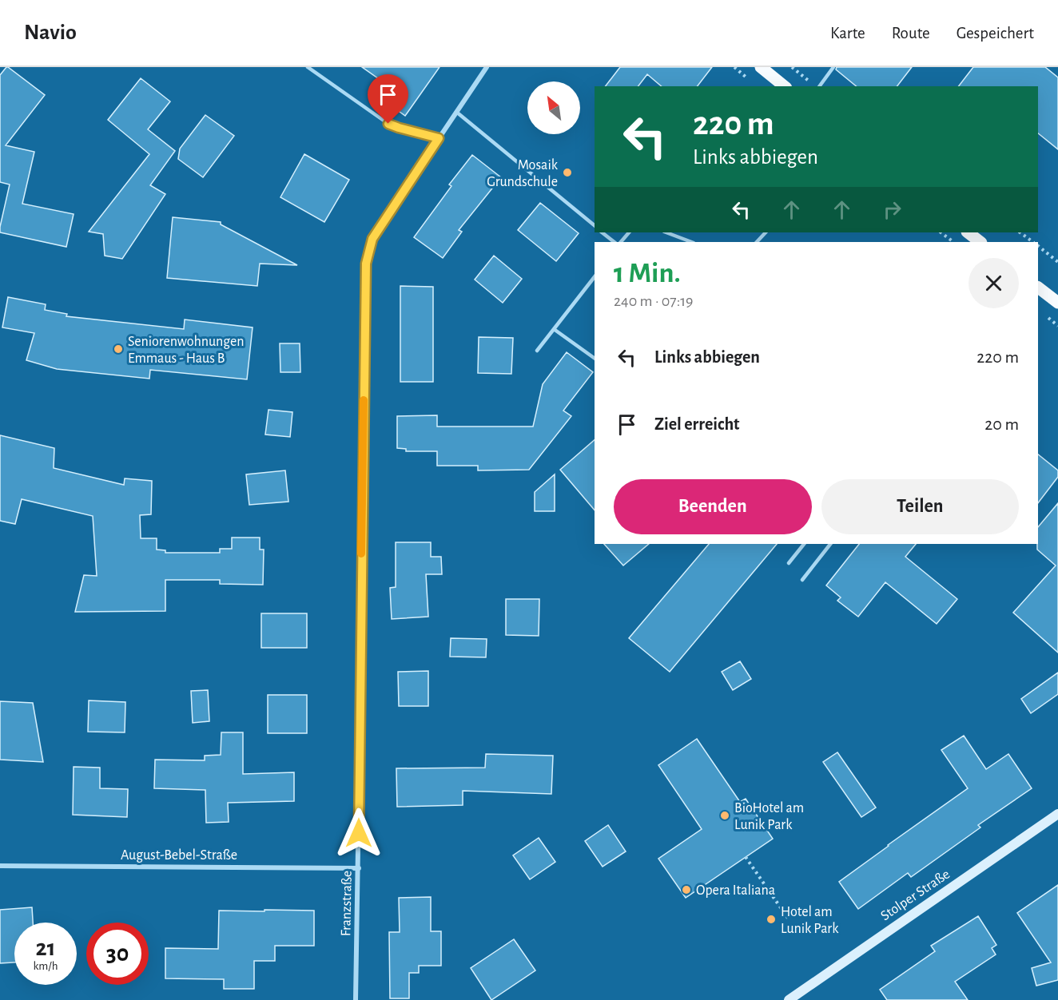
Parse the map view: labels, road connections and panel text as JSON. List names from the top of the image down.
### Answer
{
  "streets": {
    "main road": ["Stolper Straße"],
    "street": ["August-Bebel-Straße", "Franzstraße"]
  },
  "crossings": [
    ["August-Bebel-Straße", "Franzstraße"]
  ],
  "places": [
    "Mosaik Grundschule",
    "Seniorenwohnungen Emmaus - Haus B",
    "BioHotel am Lunik Park",
    "Opera Italiana",
    "Hotel am Lunik Park"
  ],
  "north": "top left",
  "page": {
    "header": "Navio",
    "nav": ["Karte", "Route", "Gespeichert"],
    "turn": ["220 m", "Links abbiegen"],
    "heading": ["1 Min.", "240 m · 07:19"],
    "list": [
      {
        "name": "Links abbiegen",
        "value": "220 m"
      },
      {
        "name": "Ziel erreicht",
        "value": "20 m"
      }
    ],
    "buttons": ["Beenden", "Teilen"],
    "speed": "21 km/h",
    "limit": "30"
  }
}
